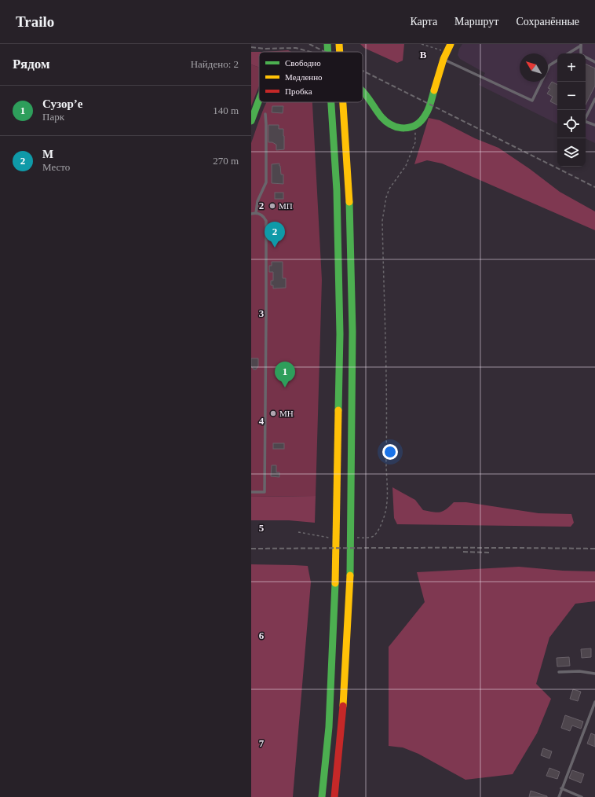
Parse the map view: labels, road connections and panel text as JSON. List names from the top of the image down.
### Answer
{
  "places": ["МП", "МН"],
  "legend": ["Свободно", "Медленно", "Пробка"],
  "north": "top left",
  "page": {
    "header": "Trailo",
    "nav": ["Карта", "Маршрут", "Сохранённые"],
    "heading": ["Рядом", "Найдено: 2"],
    "map_buttons": ["+", "−"],
    "list": [
      {
        "mark": "1",
        "name": "Сузорʼе",
        "note": "Парк",
        "value": "140 m"
      },
      {
        "mark": "2",
        "name": "М",
        "note": "Место",
        "value": "270 m"
      }
    ],
    "pins": ["2", "1"]
  },
  "grid": {
    "columns": ["B"],
    "rows": [
      "2",
      "3",
      "4",
      "5",
      "6",
      "7"
    ]
  }
}
